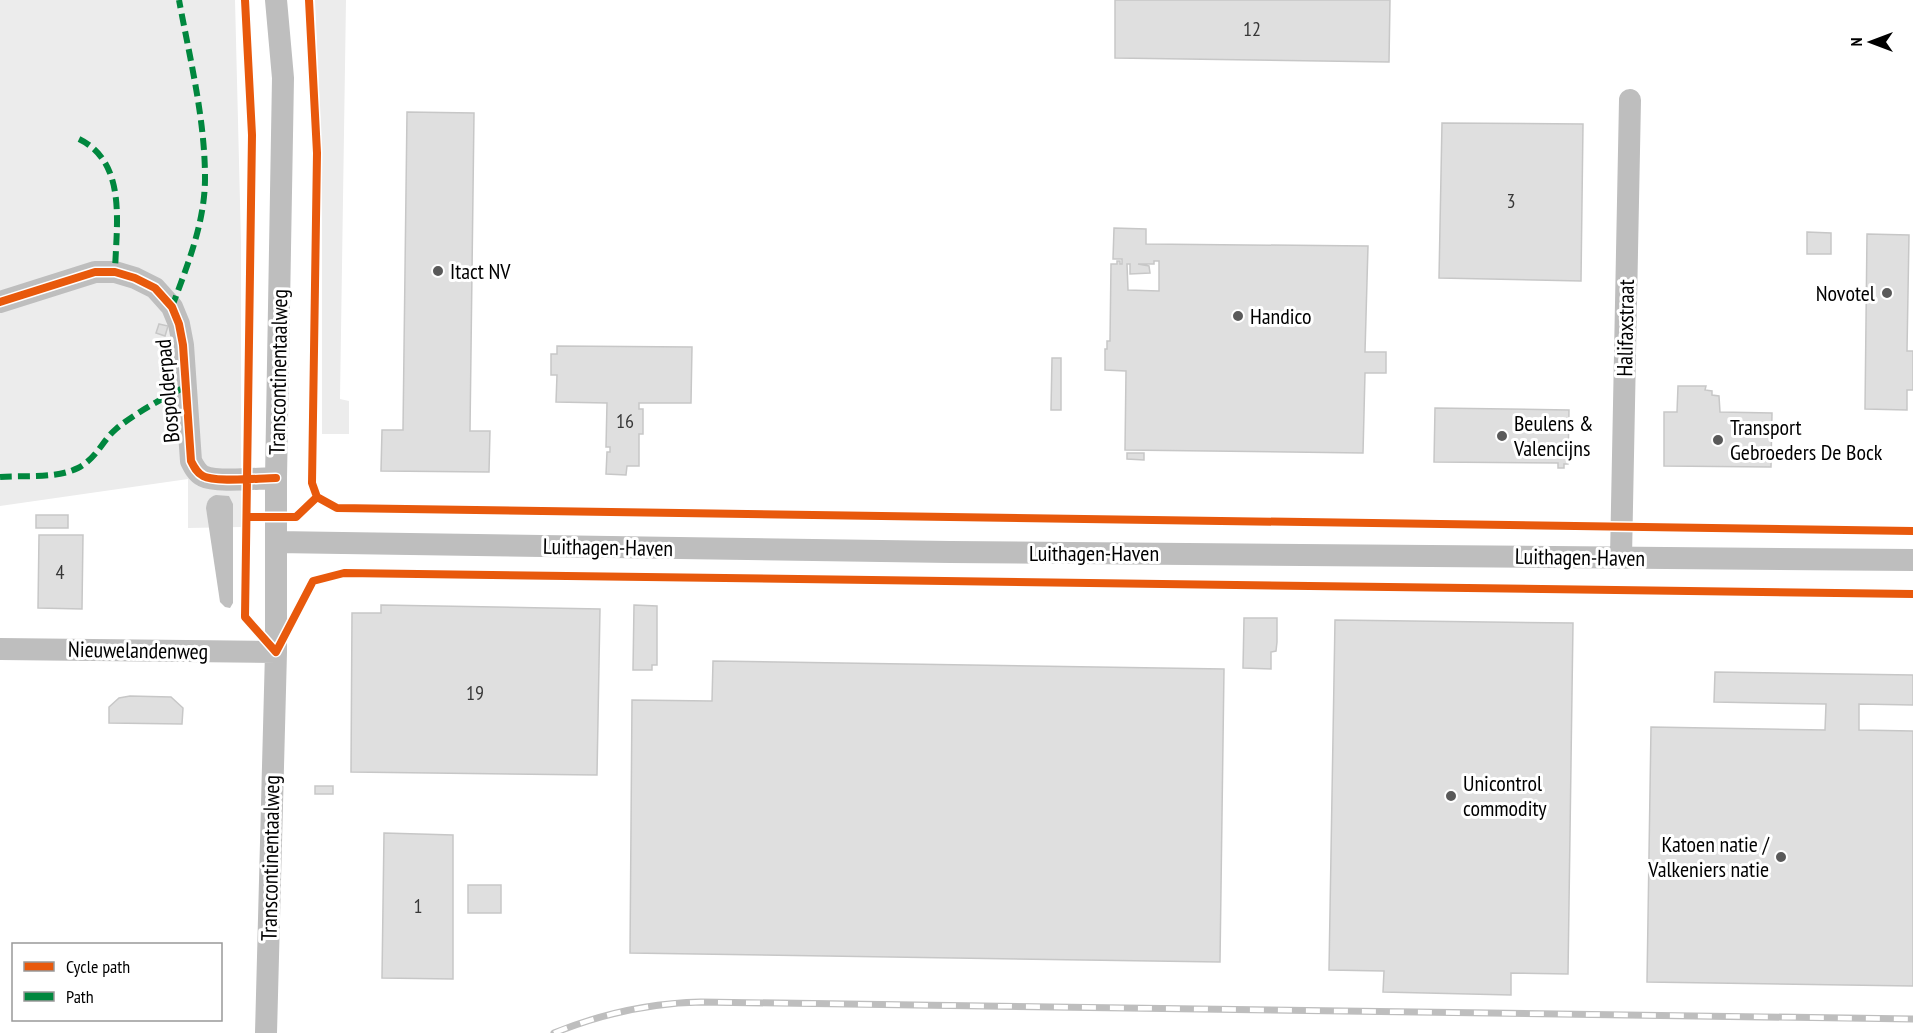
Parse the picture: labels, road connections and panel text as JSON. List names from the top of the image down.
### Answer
{
  "streets": {
    "street": [
      "Halifaxstraat",
      "Transcontinentaalweg",
      "Bospolderpad",
      "Luithagen-Haven",
      "Nieuwelandenweg"
    ]
  },
  "crossings": [
    ["Halifaxstraat", "Luithagen-Haven"],
    ["Transcontinentaalweg", "Bospolderpad"],
    ["Transcontinentaalweg", "Luithagen-Haven"],
    ["Transcontinentaalweg", "Nieuwelandenweg"]
  ],
  "places": [
    "Itact NV",
    "Novotel",
    "Handico",
    "Beulens & Valencijns",
    "Transport Gebroeders De Bock",
    "Unicontrol commodity",
    "Katoen natie / Valkeniers natie"
  ],
  "house_numbers": [
    "12",
    "3",
    "16",
    "4",
    "19",
    "1"
  ],
  "legend": ["Cycle path", "Path"],
  "north": "left"
}
